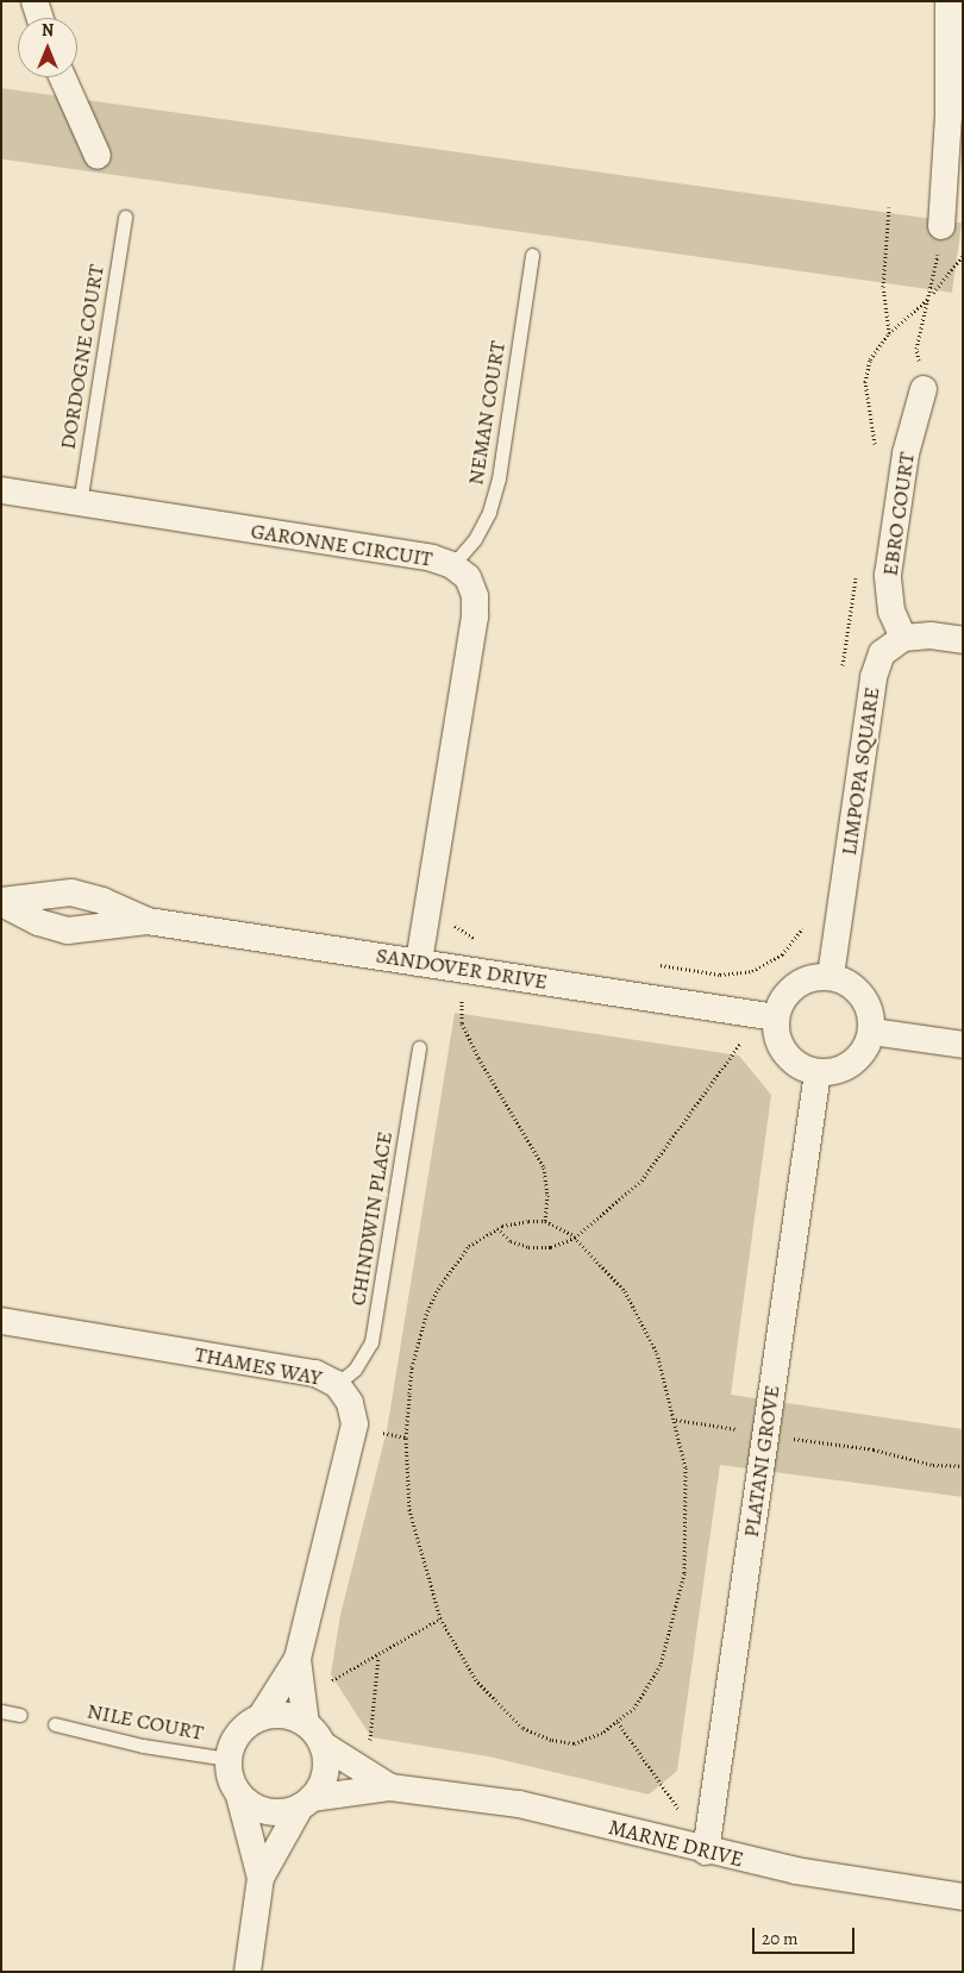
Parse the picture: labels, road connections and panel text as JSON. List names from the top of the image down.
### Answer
{
  "streets": {
    "street": [
      "EBRO COURT",
      "GARONNE CIRCUIT",
      "LIMPOPA SQUARE",
      "SANDOVER DRIVE",
      "THAMES WAY",
      "PLATANI GROVE",
      "MARNE DRIVE"
    ],
    "lane": [
      "DORDOGNE COURT",
      "NEMAN COURT",
      "CHINDWIN PLACE",
      "NILE COURT"
    ]
  },
  "crossings": [
    ["DORDOGNE COURT", "GARONNE CIRCUIT"],
    ["NEMAN COURT", "GARONNE CIRCUIT"],
    ["EBRO COURT", "LIMPOPA SQUARE"],
    ["GARONNE CIRCUIT", "SANDOVER DRIVE"],
    ["LIMPOPA SQUARE", "SANDOVER DRIVE"],
    ["LIMPOPA SQUARE", "PLATANI GROVE"],
    ["SANDOVER DRIVE", "PLATANI GROVE"],
    ["CHINDWIN PLACE", "THAMES WAY"],
    ["THAMES WAY", "NILE COURT"],
    ["THAMES WAY", "MARNE DRIVE"],
    ["PLATANI GROVE", "MARNE DRIVE"],
    ["NILE COURT", "MARNE DRIVE"]
  ],
  "scale_bar": "20 m",
  "north": "top"
}
